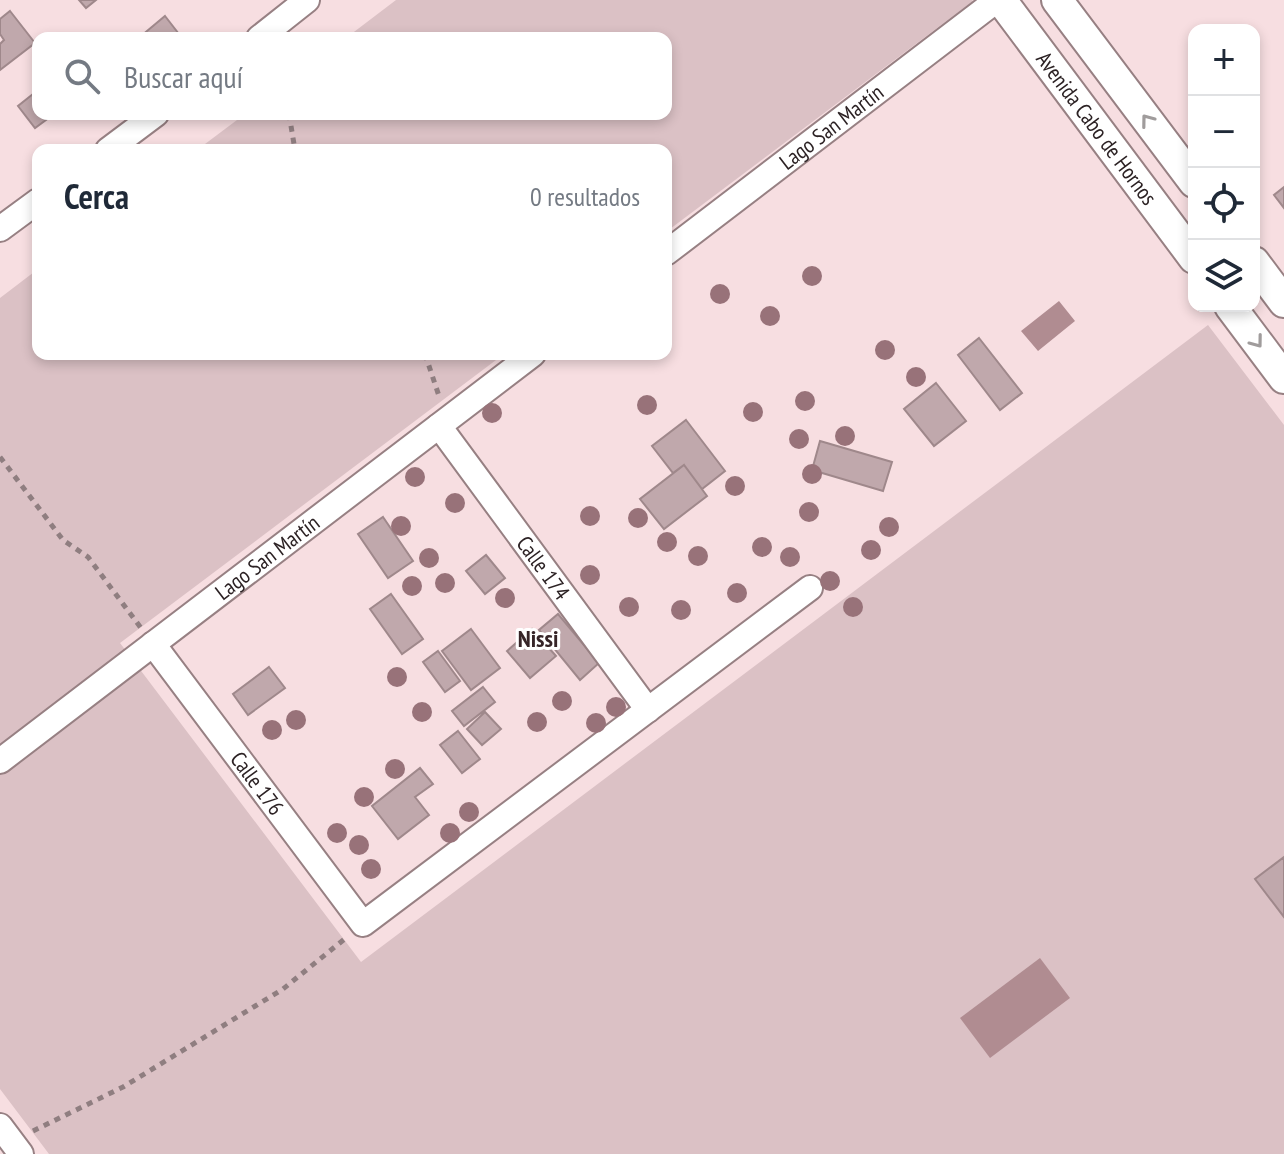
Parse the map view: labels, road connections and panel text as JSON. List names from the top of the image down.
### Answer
{
  "streets": {
    "main road": ["Avenida Cabo de Hornos"],
    "street": ["Lago San Martín", "Calle 174", "Calle 176"]
  },
  "crossings": [
    ["Lago San Martín", "Avenida Cabo de Hornos"],
    ["Lago San Martín", "Calle 174"],
    ["Lago San Martín", "Calle 176"]
  ],
  "districts": ["Nissi"],
  "page": {
    "map_buttons": ["+", "−"],
    "search": "Buscar aquí",
    "heading": ["Cerca", "0 resultados"]
  }
}
